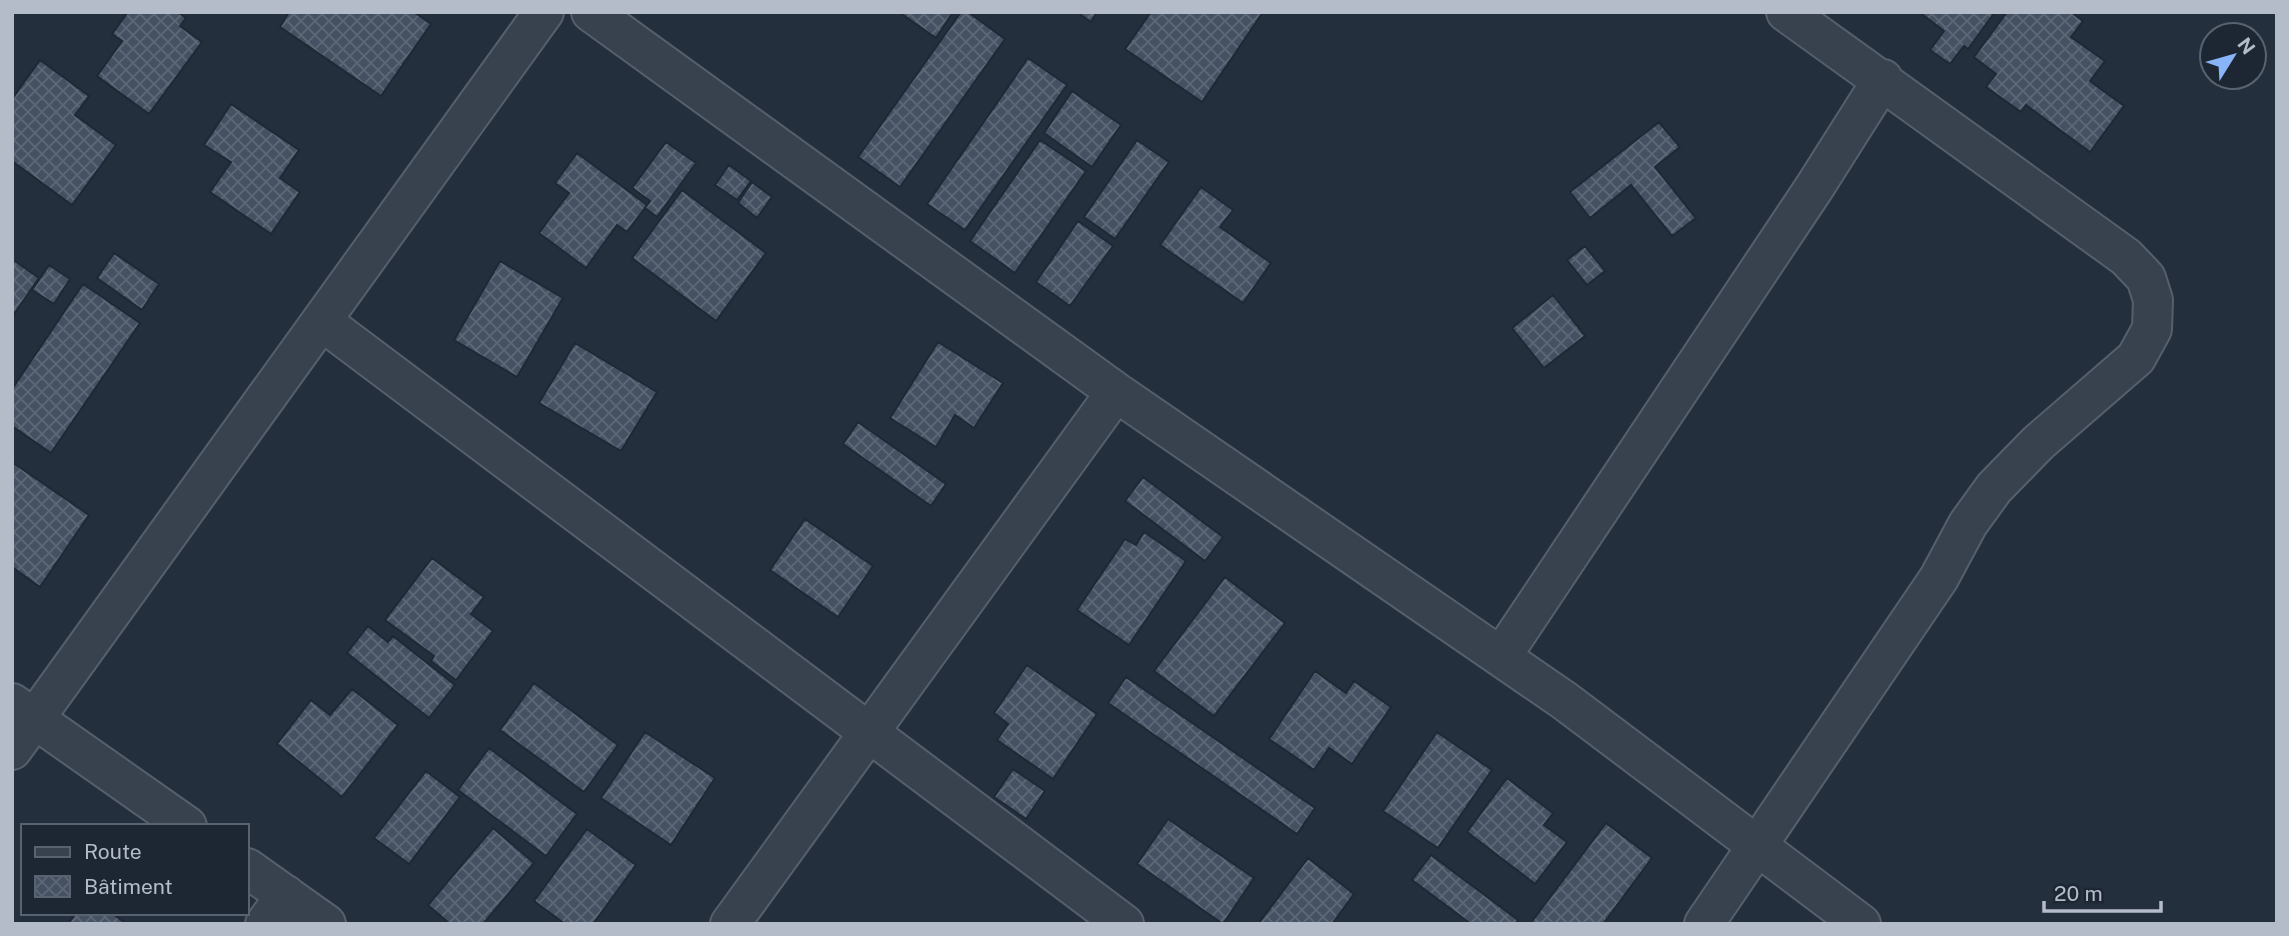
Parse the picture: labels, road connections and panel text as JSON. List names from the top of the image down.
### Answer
{
  "legend": ["Route", "Bâtiment"],
  "scale_bar": "20 m",
  "north": "top right"
}
